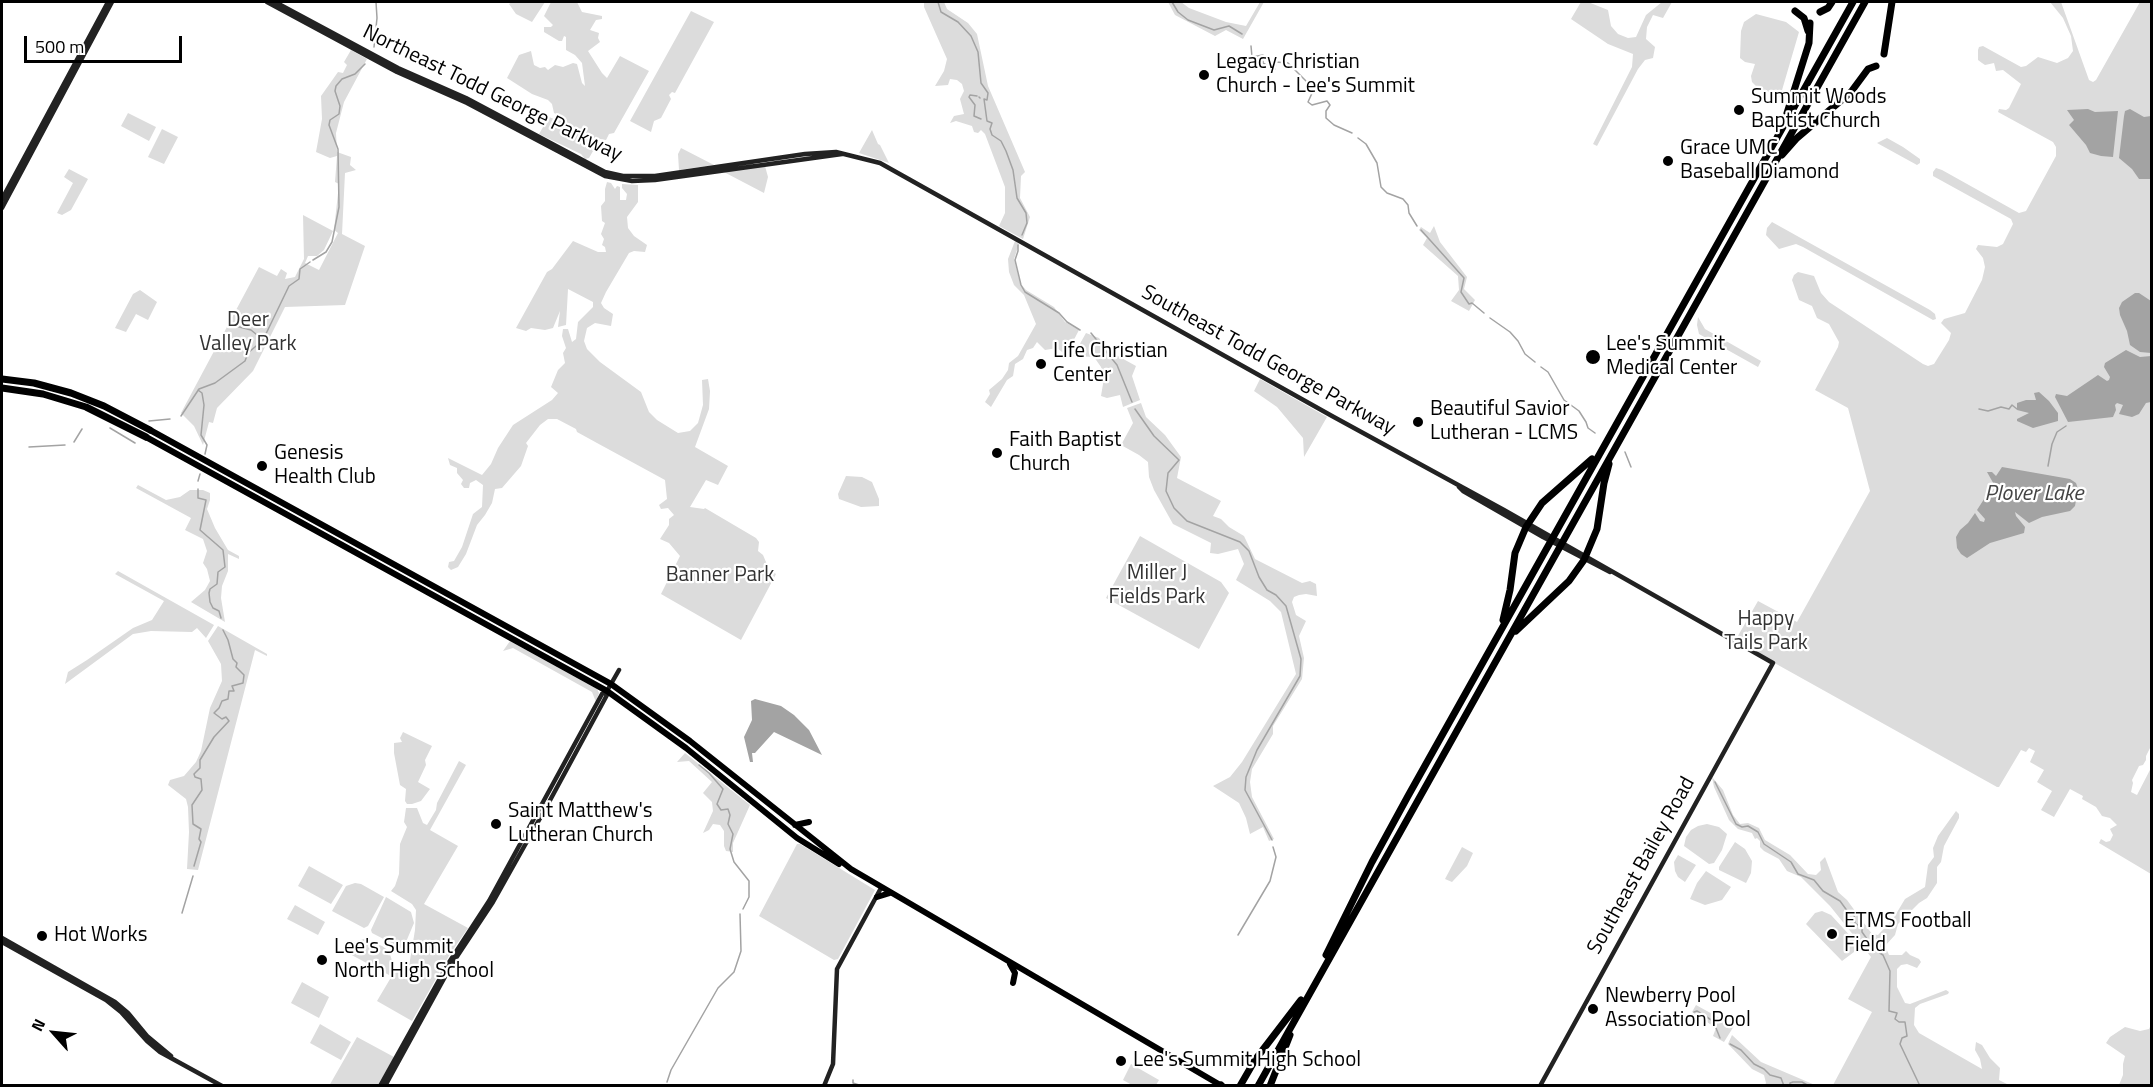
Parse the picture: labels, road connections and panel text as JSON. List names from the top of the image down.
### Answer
{
  "streets": {
    "main road": ["Northeast Todd George Parkway", "Southeast Todd George Parkway", "Southeast Bailey Road"]
  },
  "crossings": [
    ["Northeast Todd George Parkway", "Southeast Todd George Parkway"]
  ],
  "water": ["Plover Lake"],
  "parks": [
    "Deer Valley Park",
    "Miller J Fields Park",
    "Banner Park",
    "Happy Tails Park"
  ],
  "places": [
    "Legacy Christian Church - Lee's Summit",
    "Summit Woods Baptist Church",
    "Grace UMC Baseball Diamond",
    "Lee's Summit Medical Center",
    "Life Christian Center",
    "Beautiful Savior Lutheran - LCMS",
    "Faith Baptist Church",
    "Genesis Health Club",
    "Saint Matthew's Lutheran Church",
    "ETMS Football Field",
    "Hot Works",
    "Lee's Summit North High School",
    "Newberry Pool Association Pool",
    "Lee's Summit High School"
  ],
  "scale_bar": "500 m",
  "north": "top left"
}
